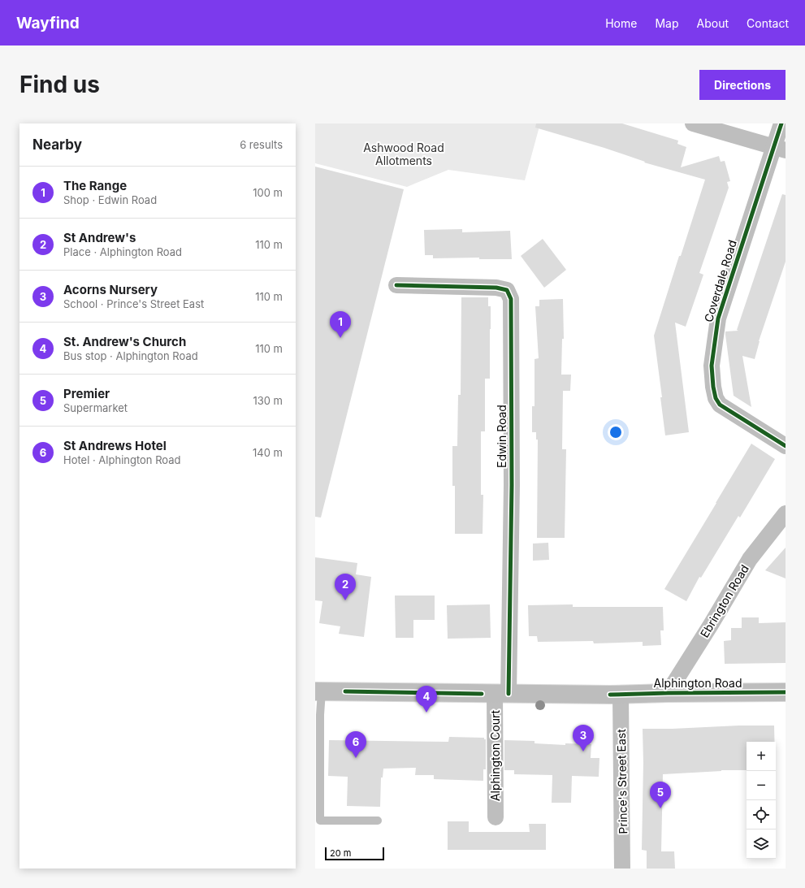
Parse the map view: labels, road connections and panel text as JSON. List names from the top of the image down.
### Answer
{
  "streets": {
    "highway": ["Alphington Road"],
    "street": [
      "Coverdale Road",
      "Edwin Road",
      "Ebrington Road",
      "Alphington Court",
      "Prince's Street East"
    ]
  },
  "crossings": [
    ["Edwin Road", "Alphington Road"],
    ["Edwin Road", "Alphington Court"],
    ["Ebrington Road", "Alphington Road"],
    ["Alphington Road", "Alphington Court"],
    ["Alphington Road", "Prince's Street East"]
  ],
  "parks": ["Ashwood Road Allotments"],
  "scale_bar": "20 m",
  "page": {
    "header": "Wayfind",
    "nav": [
      "Home",
      "Map",
      "About",
      "Contact"
    ],
    "buttons": "Directions",
    "title": "Find us",
    "heading": ["Nearby", "6 results"],
    "list": [
      {
        "mark": "1",
        "name": "The Range",
        "note": "Shop · Edwin Road",
        "value": "100 m"
      },
      {
        "mark": "2",
        "name": "St Andrew's",
        "note": "Place · Alphington Road",
        "value": "110 m"
      },
      {
        "mark": "3",
        "name": "Acorns Nursery",
        "note": "School · Prince's Street East",
        "value": "110 m"
      },
      {
        "mark": "4",
        "name": "St. Andrew's Church",
        "note": "Bus stop · Alphington Road",
        "value": "110 m"
      },
      {
        "mark": "5",
        "name": "Premier",
        "note": "Supermarket",
        "value": "130 m"
      },
      {
        "mark": "6",
        "name": "St Andrews Hotel",
        "note": "Hotel · Alphington Road",
        "value": "140 m"
      }
    ],
    "pins": [
      "1",
      "2",
      "4",
      "3",
      "6",
      "5"
    ],
    "map_buttons": ["+", "−"],
    "scale": "20 m"
  }
}
